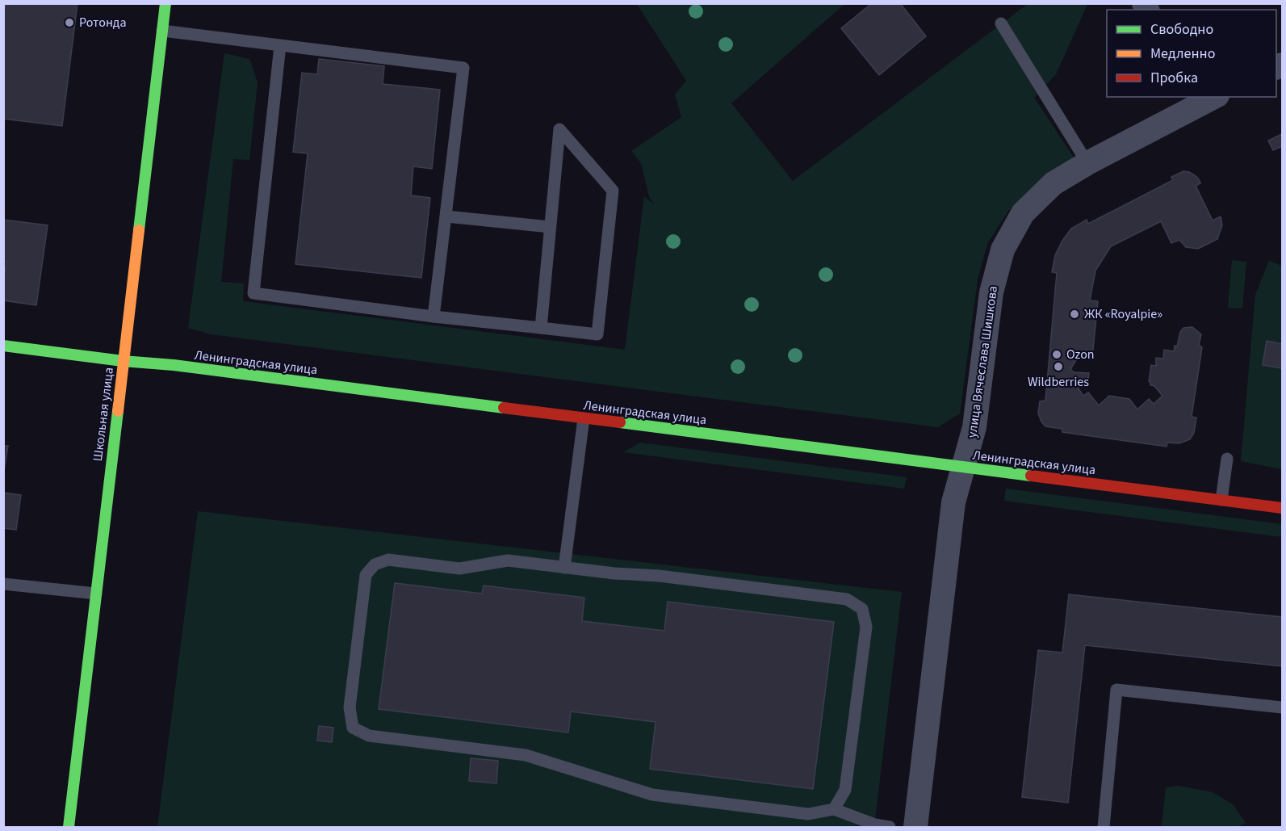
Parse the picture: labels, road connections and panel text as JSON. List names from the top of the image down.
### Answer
{
  "streets": {
    "street": ["улица Вячеслава Шишкова", "Ленинградская улица", "Школьная улица"]
  },
  "crossings": [
    ["улица Вячеслава Шишкова", "Ленинградская улица"],
    ["Ленинградская улица", "Школьная улица"]
  ],
  "places": [
    "Ротонда",
    "ЖК «Royalpie»",
    "Ozon",
    "Wildberries"
  ],
  "legend": ["Свободно", "Медленно", "Пробка"]
}
